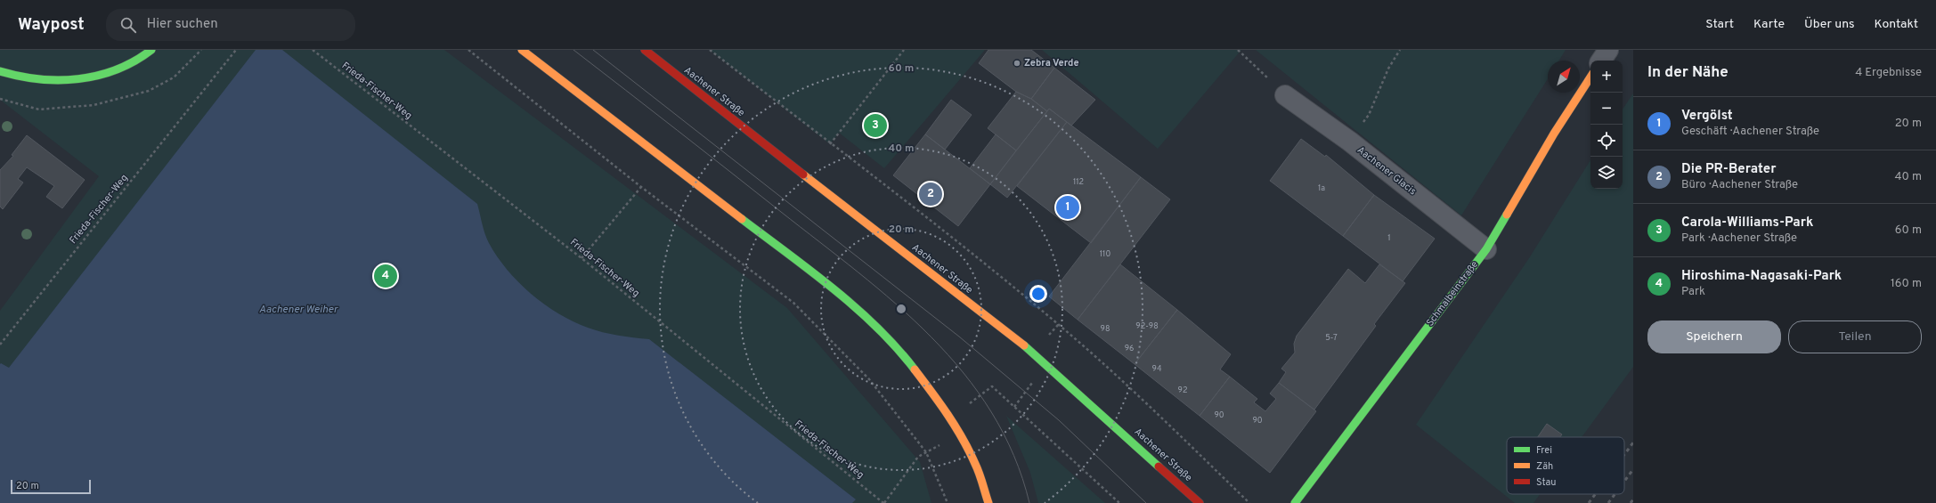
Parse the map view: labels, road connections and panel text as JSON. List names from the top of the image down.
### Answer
{
  "streets": {
    "main road": ["Aachener Straße", "Schmalbeinstraße"],
    "street": ["Aachener Glacis"],
    "path": ["Frieda-Fischer-Weg"]
  },
  "crossings": [
    ["Aachener Glacis", "Schmalbeinstraße"]
  ],
  "water": ["Aachener Weiher"],
  "places": ["Zebra Verde"],
  "house_numbers": [
    "112",
    "1a",
    "1",
    "110",
    "92-98",
    "98",
    "5-7",
    "96",
    "94",
    "92",
    "90",
    "90"
  ],
  "legend": ["Frei", "Zäh", "Stau"],
  "scale_bar": "20 m",
  "north": "top right",
  "page": {
    "header": "Waypost",
    "search": "Hier suchen",
    "nav": [
      "Start",
      "Karte",
      "Über uns",
      "Kontakt"
    ],
    "heading": ["In der Nähe", "4 Ergebnisse"],
    "map_buttons": ["+", "−"],
    "list": [
      {
        "mark": "1",
        "name": "Vergölst",
        "note": "Geschäft · Aachener Straße",
        "value": "20 m"
      },
      {
        "mark": "2",
        "name": "Die PR-Berater",
        "note": "Büro · Aachener Straße",
        "value": "40 m"
      },
      {
        "mark": "3",
        "name": "Carola-Williams-Park",
        "note": "Park · Aachener Straße",
        "value": "60 m"
      },
      {
        "mark": "4",
        "name": "Hiroshima-Nagasaki-Park",
        "note": "Park",
        "value": "160 m"
      }
    ],
    "pins": [
      "3",
      "2",
      "1",
      "4"
    ],
    "buttons": ["Speichern", "Teilen"],
    "scale": "20 m"
  },
  "rings": ["60 m", "40 m", "20 m"]
}
